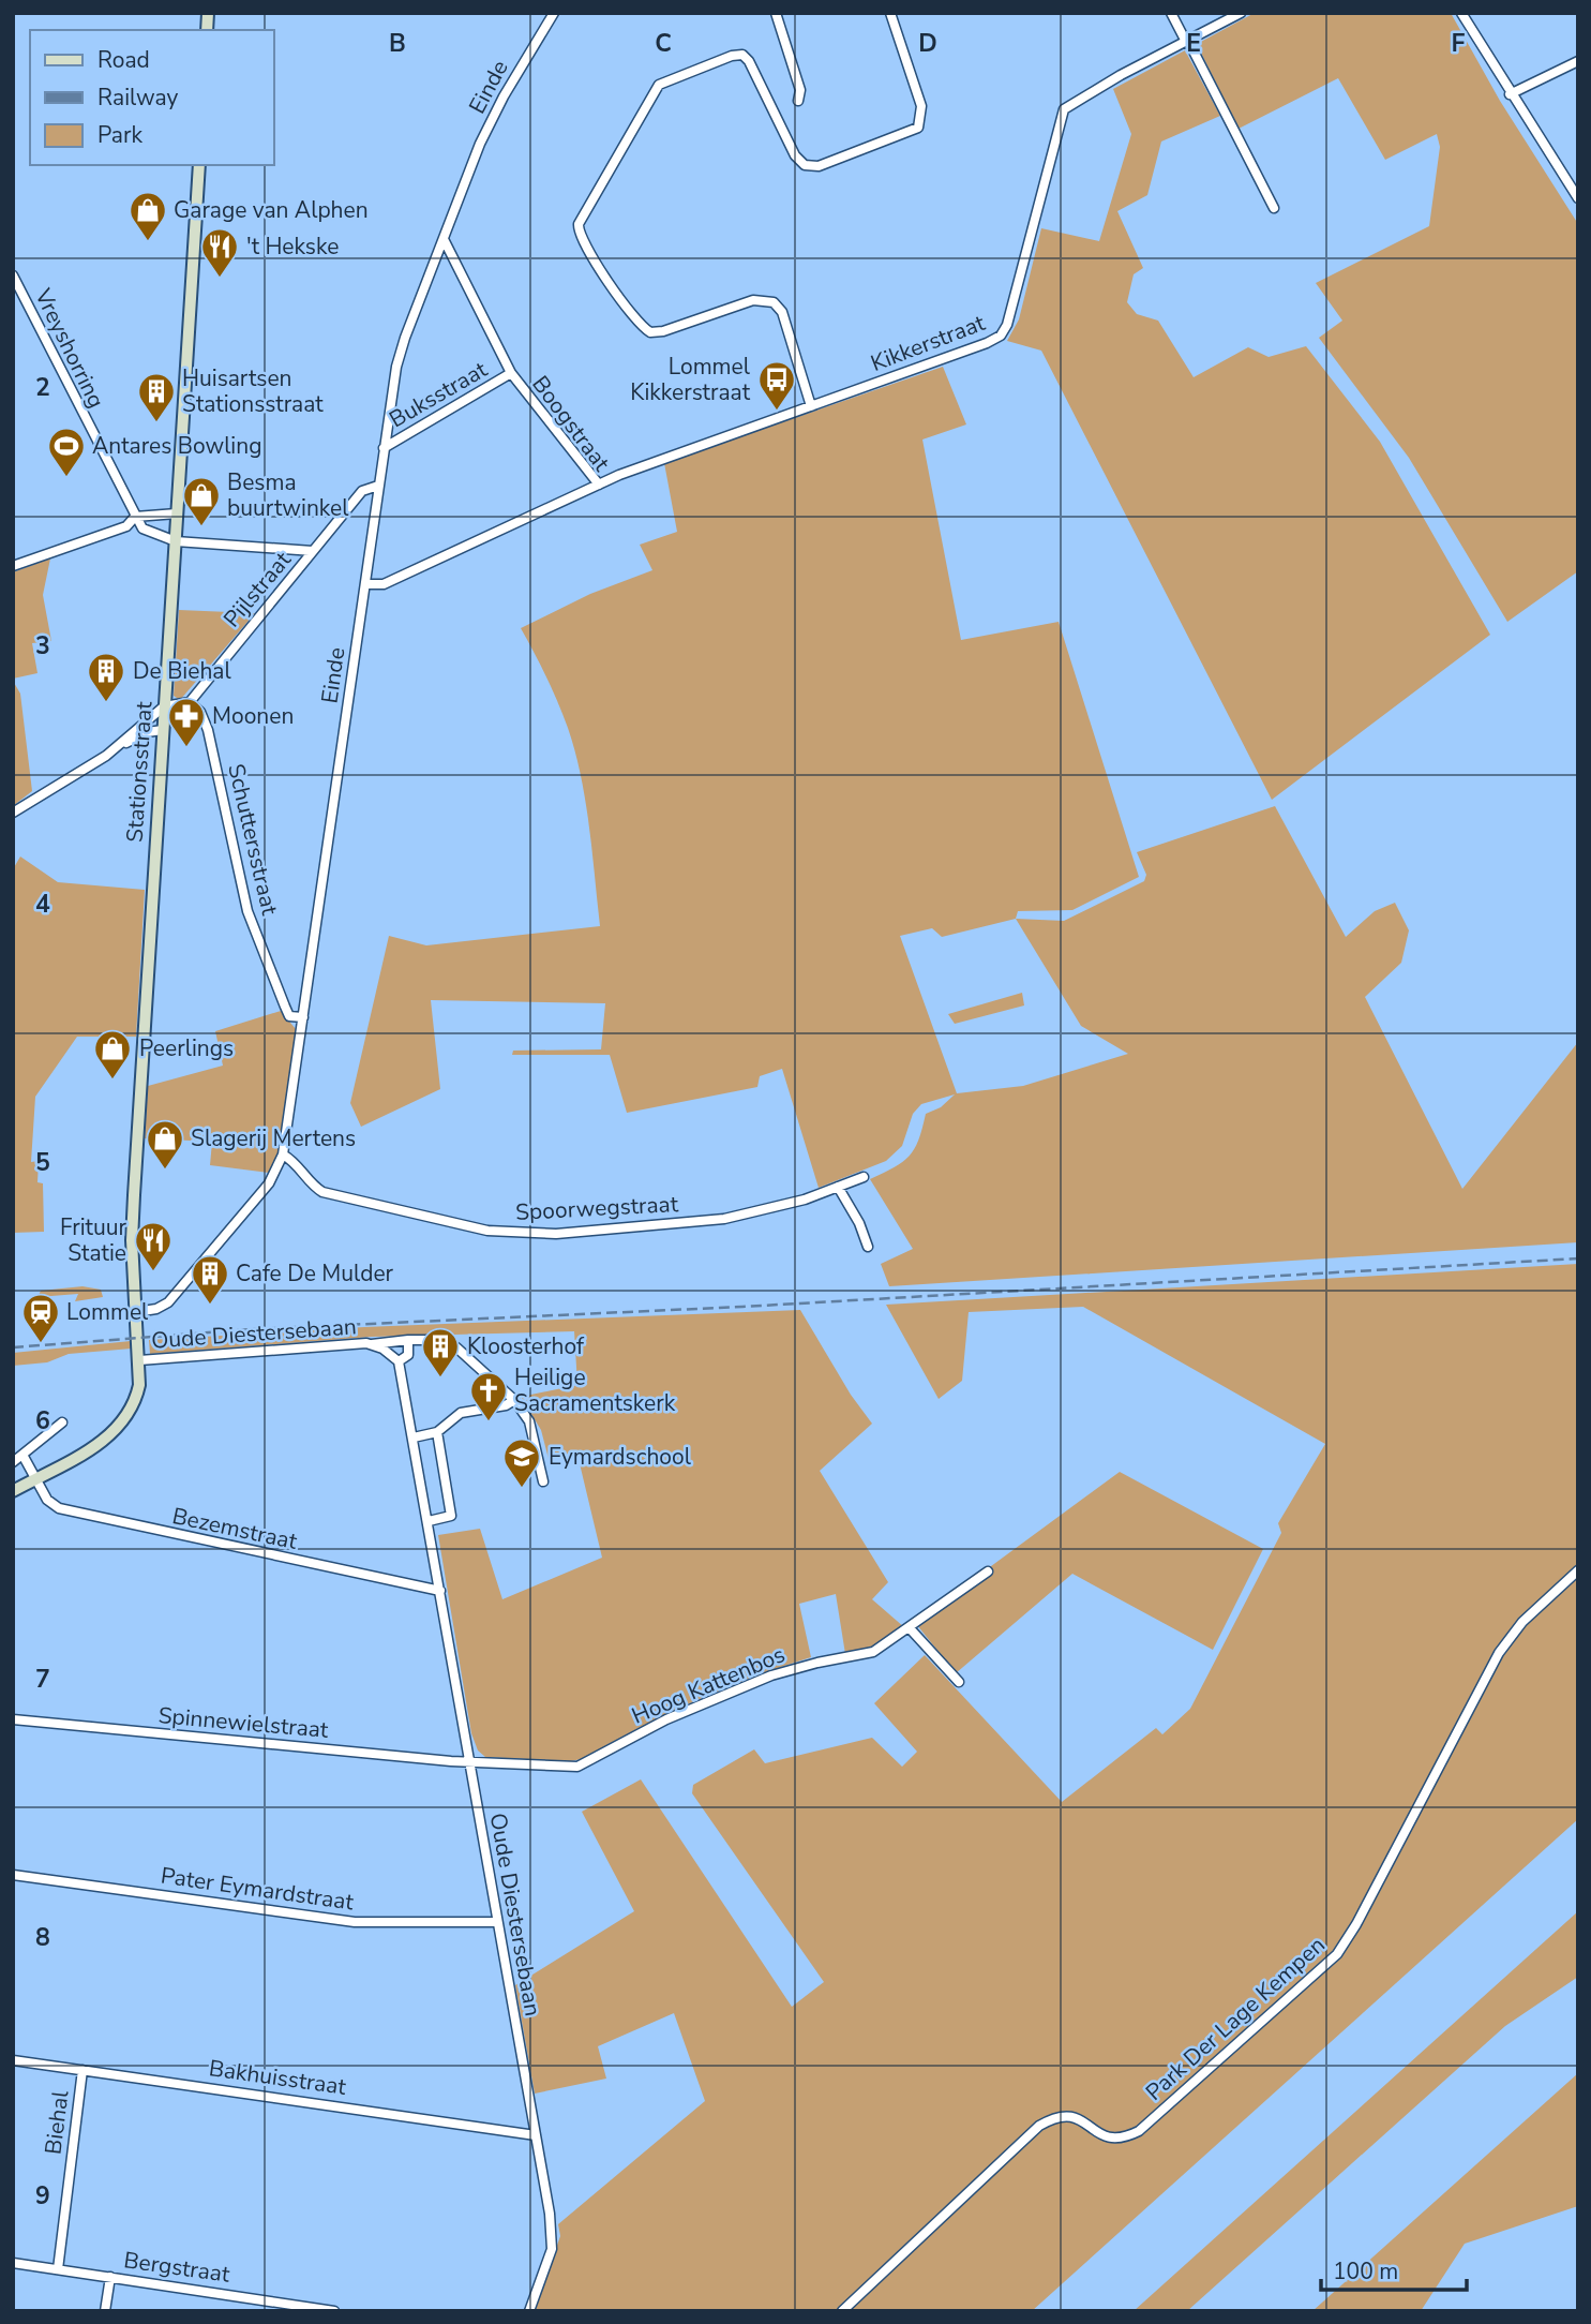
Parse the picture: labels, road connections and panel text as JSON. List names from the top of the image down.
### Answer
{
  "streets": {
    "main road": ["Stationsstraat"],
    "street": [
      "Einde",
      "Kikkerstraat",
      "Vreyshorring",
      "Buksstraat",
      "Boogstraat",
      "Pijlstraat",
      "Schuttersstraat",
      "Spoorwegstraat",
      "Oude Diestersebaan",
      "Bezemstraat",
      "Hoog Kattenbos",
      "Spinnewielstraat",
      "Pater Eymardstraat",
      "Park Der Lage Kempen",
      "Bakhuisstraat",
      "Biehal",
      "Bergstraat"
    ]
  },
  "crossings": [
    ["Einde", "Buksstraat"],
    ["Einde", "Boogstraat"],
    ["Einde", "Pijlstraat"],
    ["Einde", "Stationsstraat"],
    ["Einde", "Schuttersstraat"],
    ["Einde", "Spoorwegstraat"],
    ["Kikkerstraat", "Boogstraat"],
    ["Vreyshorring", "Pijlstraat"],
    ["Vreyshorring", "Stationsstraat"],
    ["Buksstraat", "Boogstraat"],
    ["Pijlstraat", "Stationsstraat"],
    ["Pijlstraat", "Schuttersstraat"],
    ["Stationsstraat", "Oude Diestersebaan"],
    ["Stationsstraat", "Bezemstraat"],
    ["Oude Diestersebaan", "Bezemstraat"],
    ["Oude Diestersebaan", "Hoog Kattenbos"],
    ["Oude Diestersebaan", "Spinnewielstraat"],
    ["Oude Diestersebaan", "Pater Eymardstraat"],
    ["Oude Diestersebaan", "Bakhuisstraat"],
    ["Hoog Kattenbos", "Spinnewielstraat"],
    ["Bakhuisstraat", "Biehal"],
    ["Biehal", "Bergstraat"]
  ],
  "places": {
    "shop": [
      "Garage van Alphen",
      "Besma buurtwinkel",
      "Peerlings",
      "Slagerij Mertens"
    ],
    "restaurant": ["'t Hekske", "Frituur Statie"],
    "bus stop": ["Lommel Kikkerstraat"],
    "building": [
      "Huisartsen Stationsstraat",
      "De Biehal",
      "Cafe De Mulder",
      "Kloosterhof"
    ],
    "sports": ["Antares Bowling"],
    "pharmacy": ["Moonen"],
    "station": ["Lommel"],
    "church": ["Heilige Sacramentskerk"],
    "school or university": ["Eymardschool"]
  },
  "legend": ["Road", "Railway", "Park"],
  "scale_bar": "100 m",
  "grid": {
    "columns": [
      "B",
      "C",
      "D",
      "E",
      "F"
    ],
    "rows": [
      "2",
      "3",
      "4",
      "5",
      "6",
      "7",
      "8",
      "9"
    ]
  }
}
